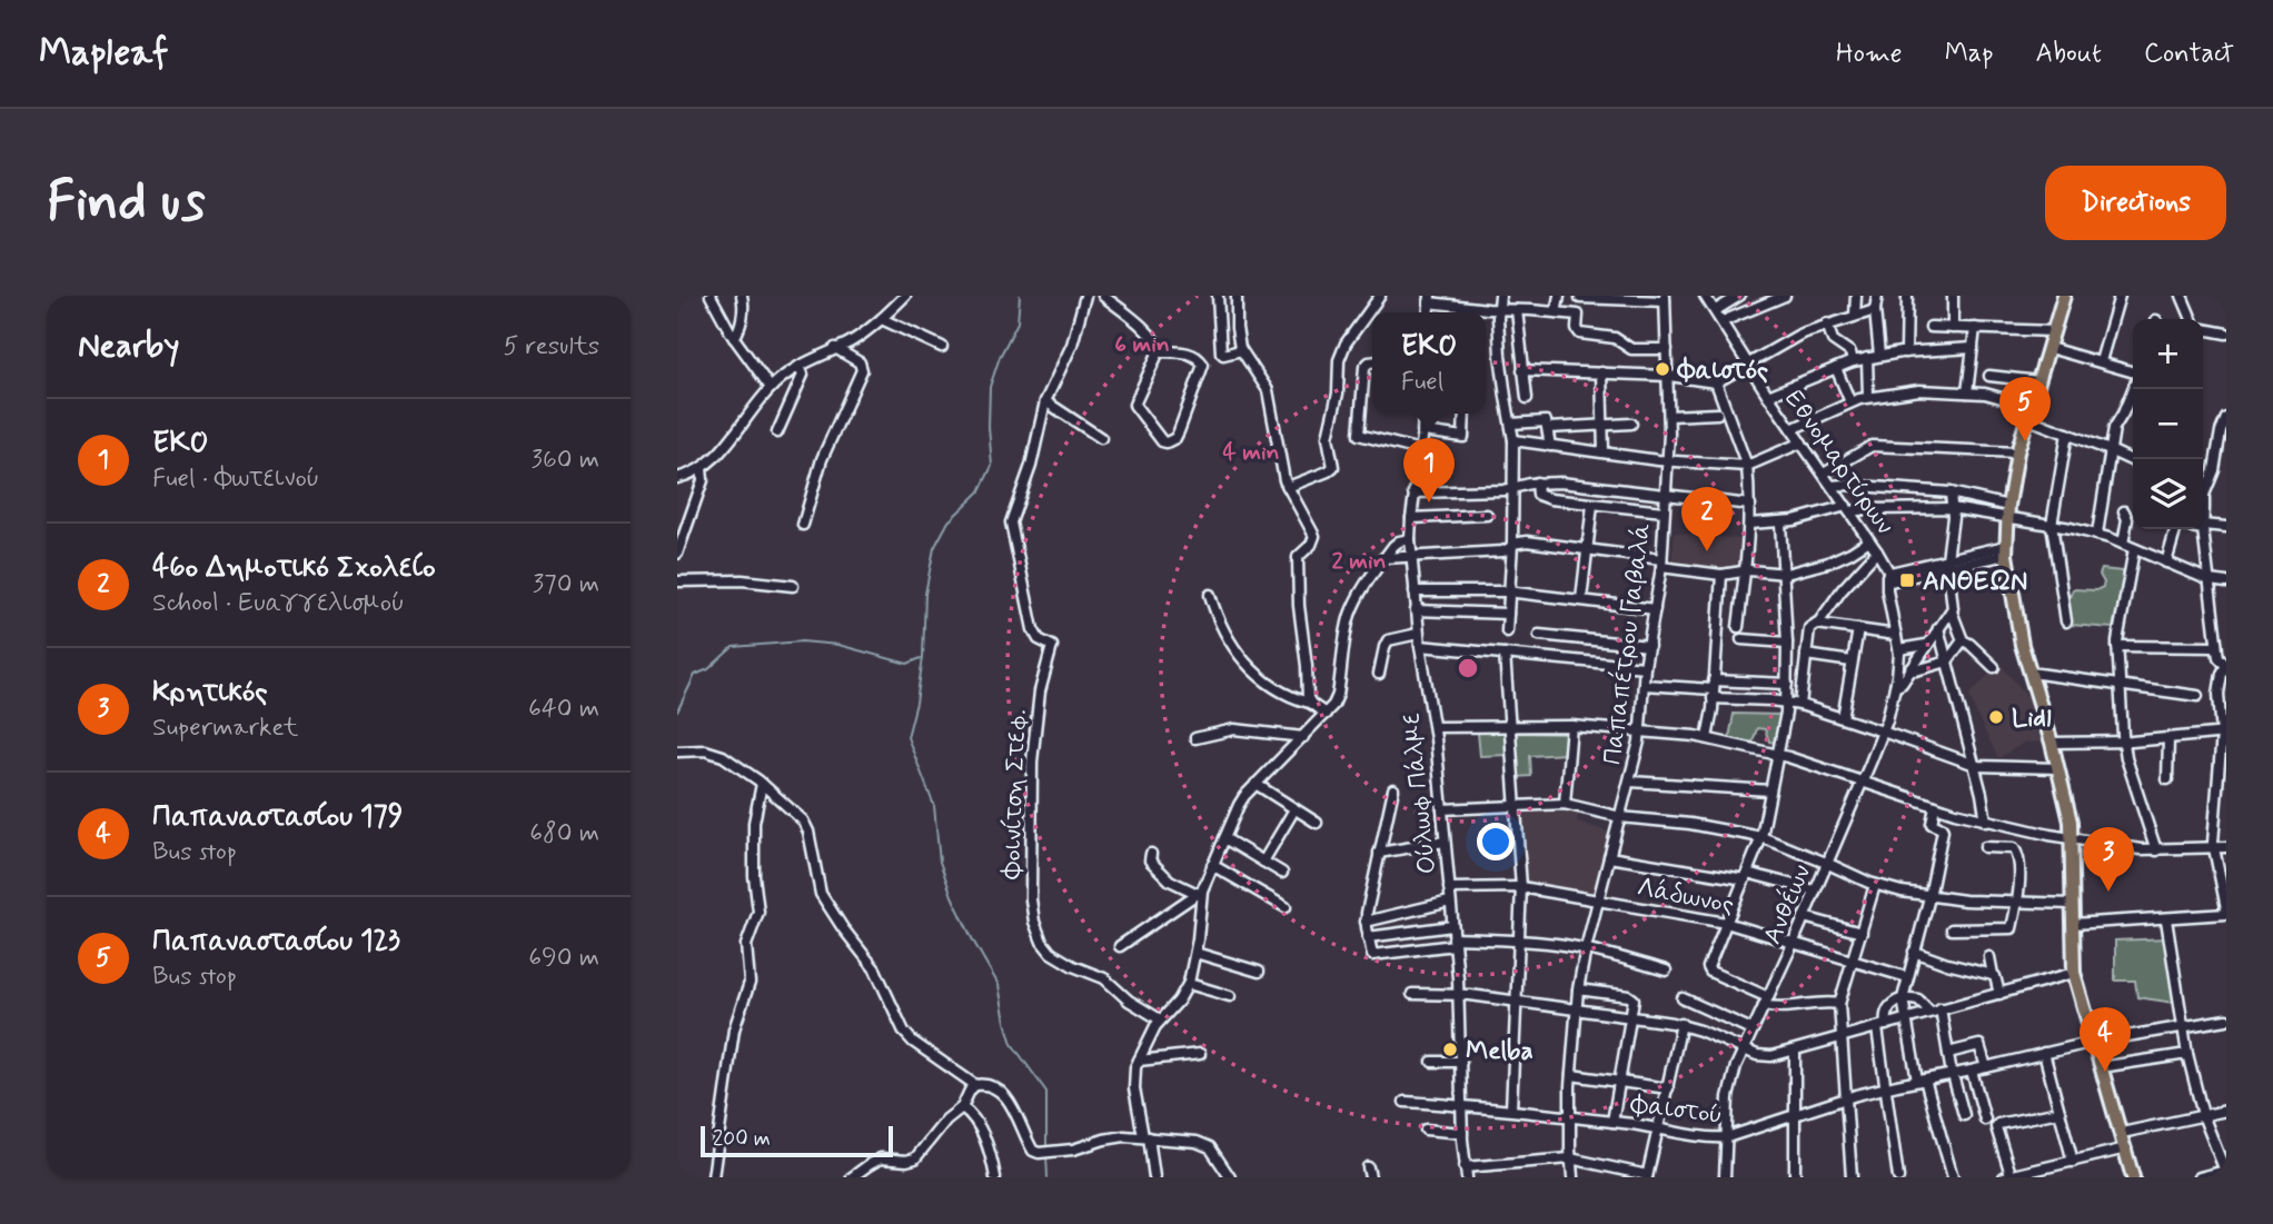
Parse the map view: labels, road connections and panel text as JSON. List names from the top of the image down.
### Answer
{
  "streets": {
    "street": [
      "Εθνομαρτύρων",
      "Παπαπέτρου Γαβαλά",
      "Φοινίτση Στεφ.",
      "Ούλωφ Πάλμε",
      "Λάδωνος",
      "Ανθέων",
      "Φαιστού"
    ]
  },
  "crossings": [
    ["Εθνομαρτύρων", "Ανθέων"],
    ["Παπαπέτρου Γαβαλά", "Λάδωνος"],
    ["Παπαπέτρου Γαβαλά", "Φαιστού"],
    ["Ούλωφ Πάλμε", "Λάδωνος"],
    ["Ούλωφ Πάλμε", "Φαιστού"],
    ["Λάδωνος", "Ανθέων"],
    ["Ανθέων", "Φαιστού"]
  ],
  "places": {
    "other": ["Φαιστός", "Lidl", "Melba"],
    "transit": ["ΑΝΘΕΩΝ"]
  },
  "scale_bar": "200 m",
  "page": {
    "header": "Mapleaf",
    "nav": [
      "Home",
      "Map",
      "About",
      "Contact"
    ],
    "buttons": "Directions",
    "title": "Find us",
    "heading": ["Nearby", "5 results"],
    "popup": ["EKO", "Fuel"],
    "map_buttons": ["+", "−"],
    "pins": [
      "5",
      "1",
      "2",
      "3",
      "4"
    ],
    "list": [
      {
        "mark": "1",
        "name": "EKO",
        "note": "Fuel · Φωτεινού",
        "value": "360 m"
      },
      {
        "mark": "2",
        "name": "46ο Δημοτικό Σχολείο",
        "note": "School · Ευαγγελισμού",
        "value": "370 m"
      },
      {
        "mark": "3",
        "name": "Κρητικός",
        "note": "Supermarket",
        "value": "640 m"
      },
      {
        "mark": "4",
        "name": "Παπαναστασίου 179",
        "note": "Bus stop",
        "value": "680 m"
      },
      {
        "mark": "5",
        "name": "Παπαναστασίου 123",
        "note": "Bus stop",
        "value": "690 m"
      }
    ],
    "scale": "200 m"
  },
  "rings": ["6 min", "4 min", "2 min"]
}
